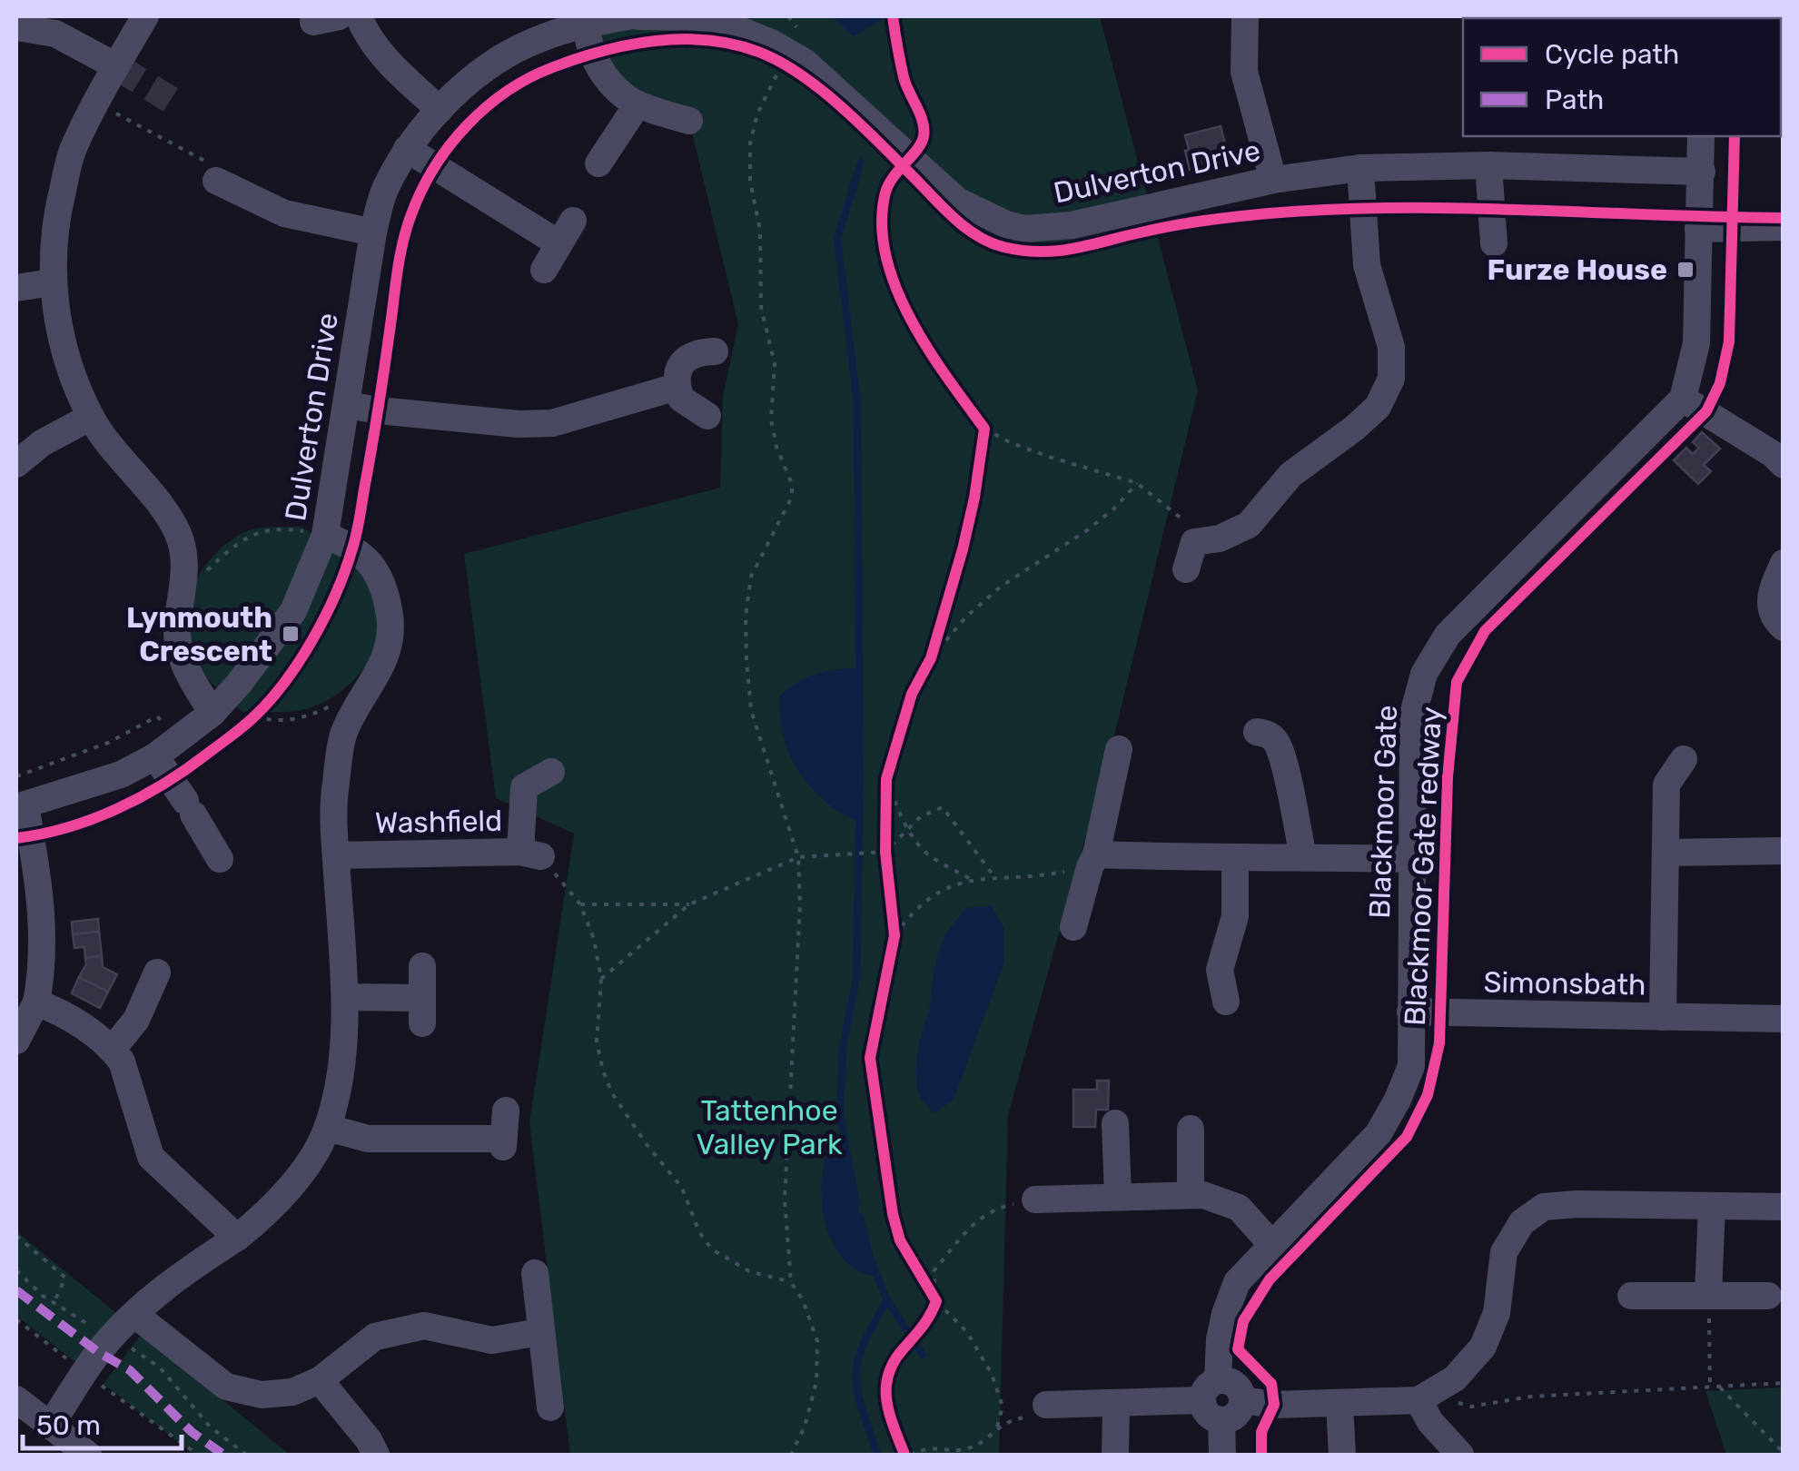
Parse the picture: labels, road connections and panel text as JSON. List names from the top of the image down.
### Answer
{
  "streets": {
    "street": [
      "Dulverton Drive",
      "Blackmoor Gate",
      "Washfield",
      "Simonsbath"
    ],
    "cycle path": ["Blackmoor Gate redway"]
  },
  "crossings": [
    ["Dulverton Drive", "Blackmoor Gate"],
    ["Blackmoor Gate", "Simonsbath"]
  ],
  "parks": ["Tattenhoe Valley Park"],
  "places": {
    "transit": ["Furze House", "Lynmouth Crescent"]
  },
  "legend": ["Cycle path", "Path"],
  "scale_bar": "50 m"
}
